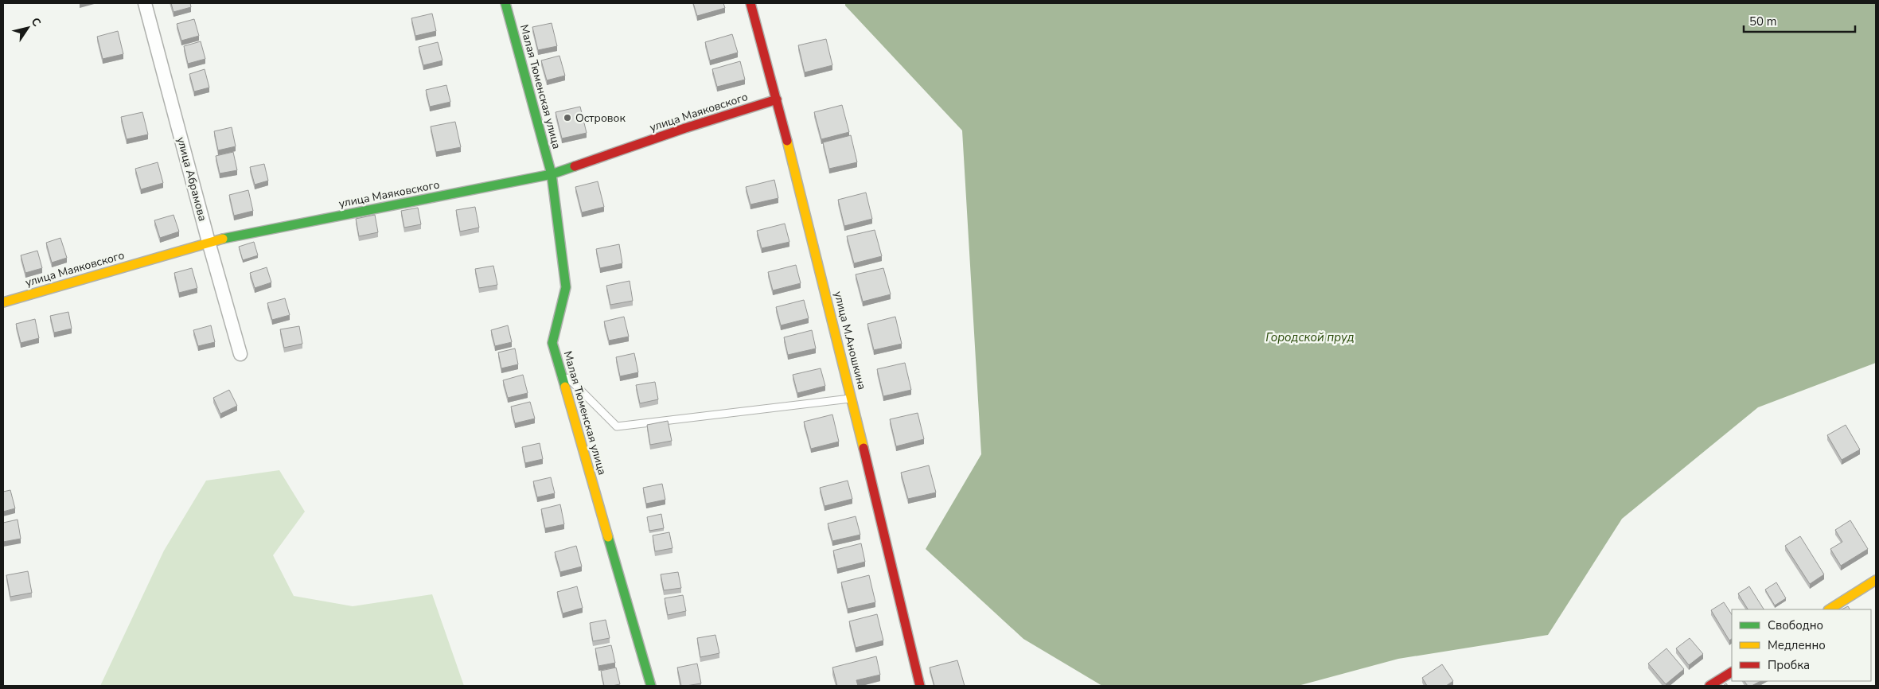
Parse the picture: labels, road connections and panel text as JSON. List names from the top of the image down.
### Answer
{
  "streets": {
    "street": [
      "Малая Тюменская улица",
      "улица Маяковского",
      "улица Абрамова",
      "улица М.Аношкина"
    ]
  },
  "crossings": [
    ["Малая Тюменская улица", "улица Маяковского"],
    ["улица Маяковского", "улица Абрамова"],
    ["улица Маяковского", "улица М.Аношкина"]
  ],
  "water": ["Городской пруд"],
  "places": ["Островок"],
  "legend": ["Свободно", "Медленно", "Пробка"],
  "scale_bar": "50 m",
  "north": "top right"
}
